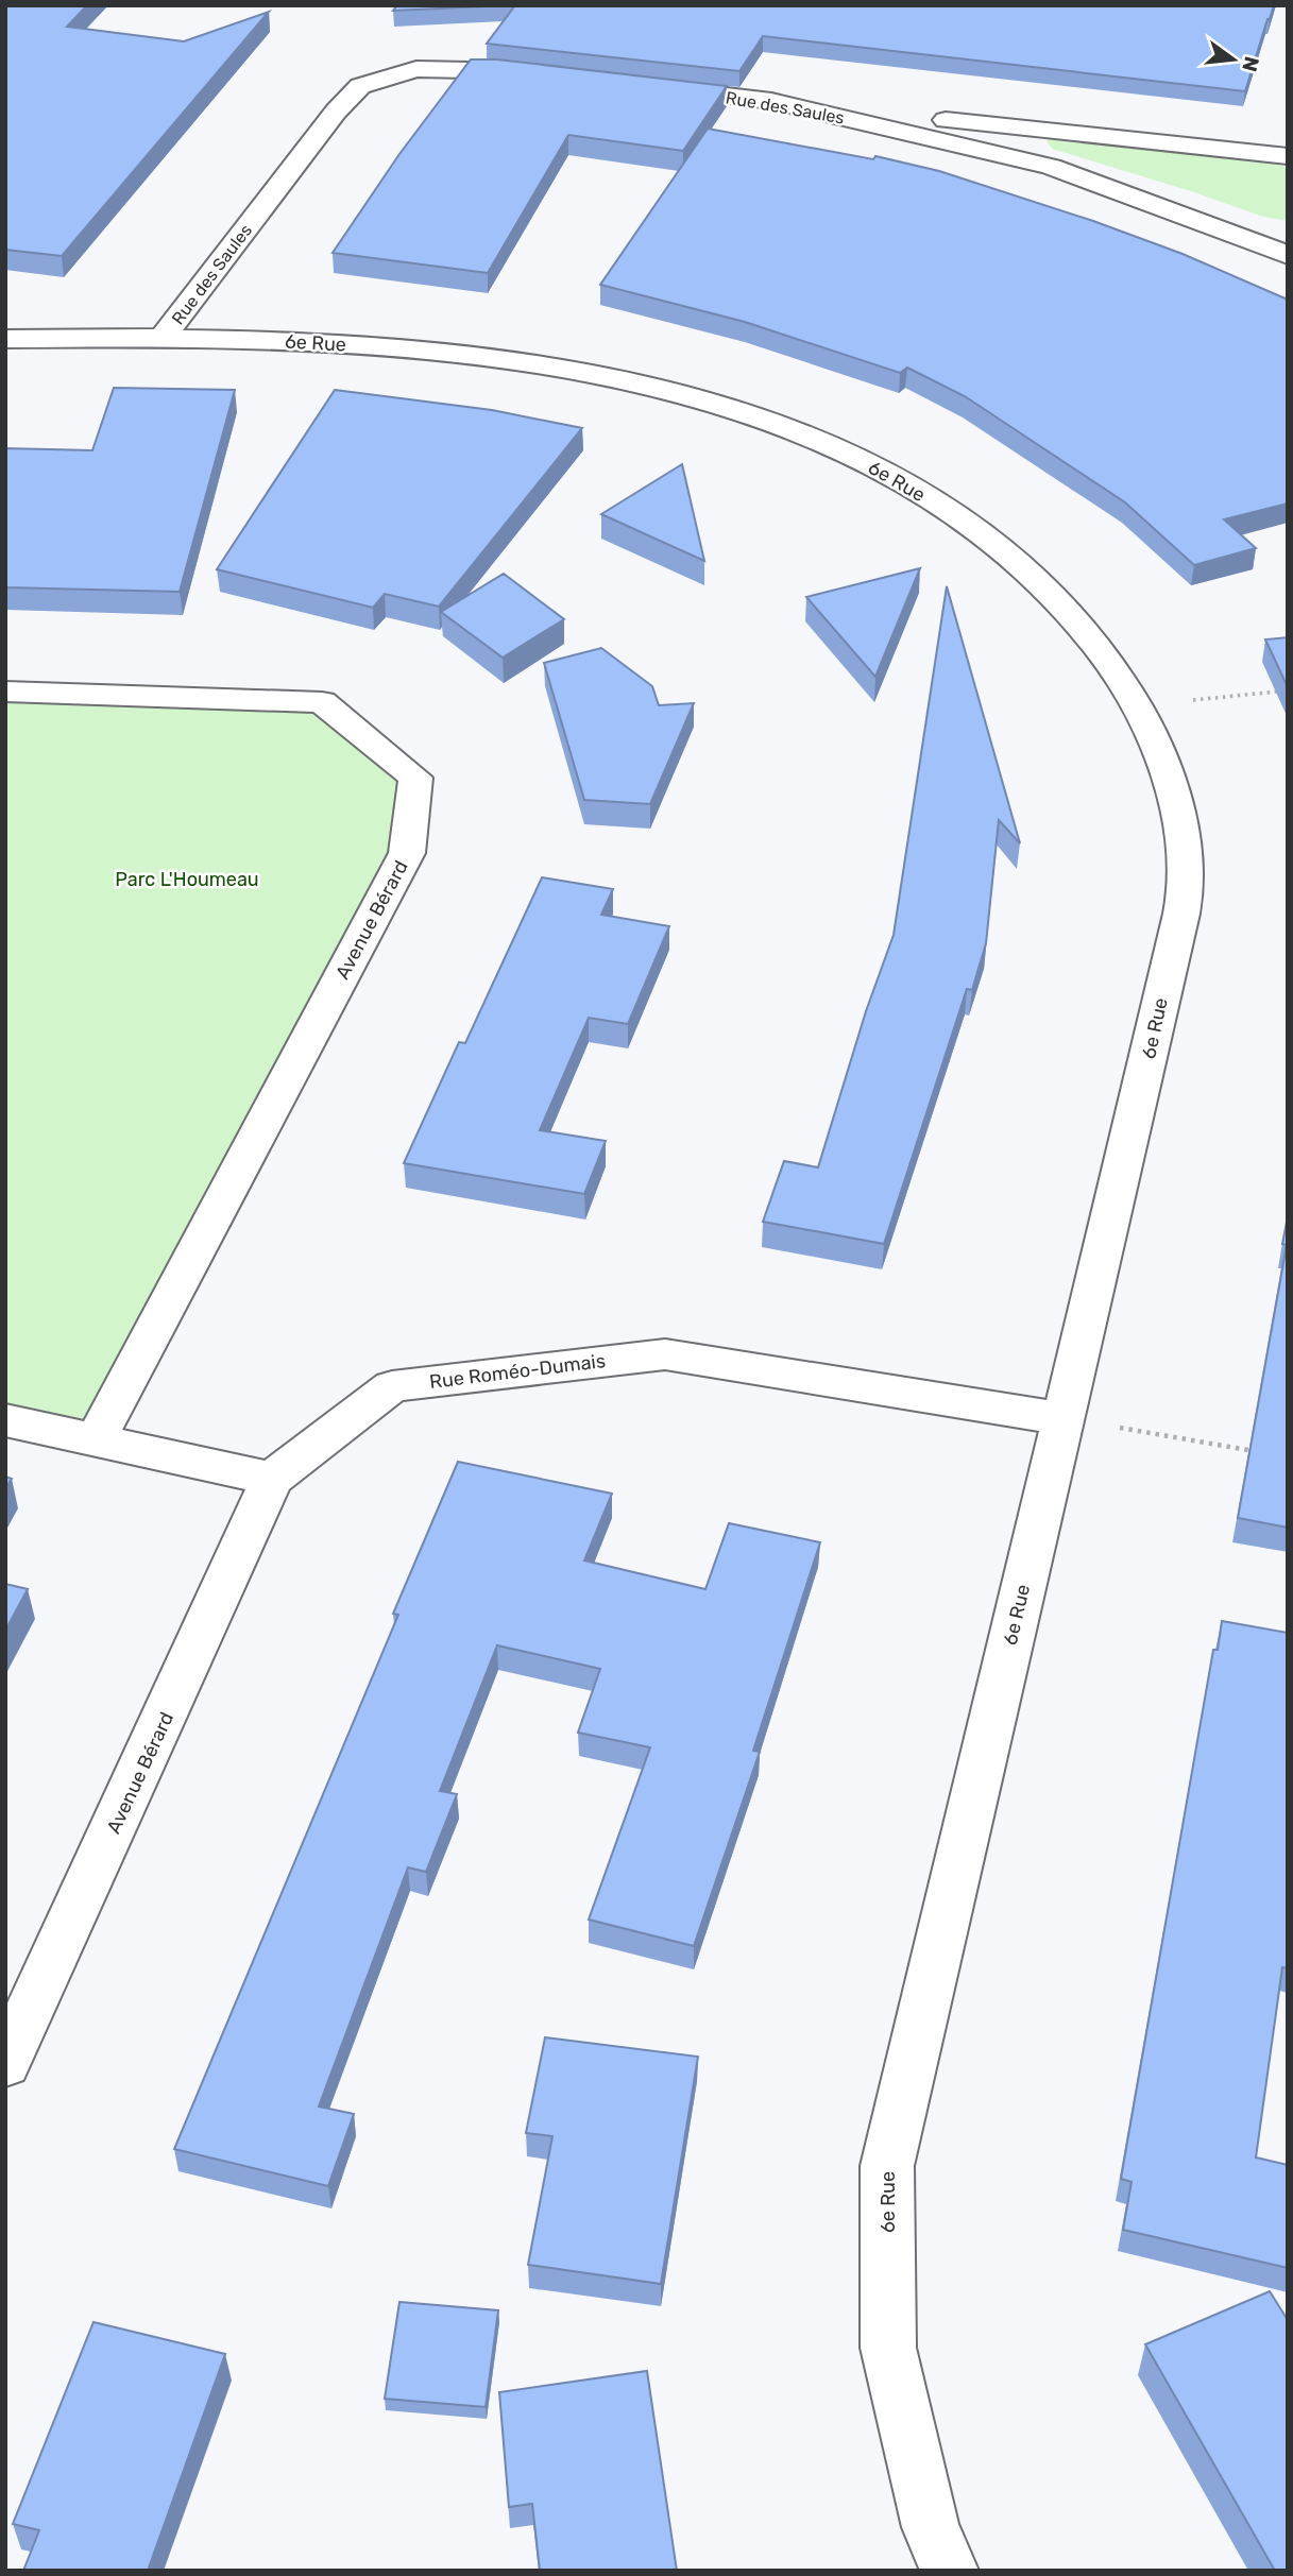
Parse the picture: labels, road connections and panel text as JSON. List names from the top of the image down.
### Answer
{
  "streets": {
    "street": [
      "Rue des Saules",
      "6e Rue",
      "Avenue Bérard",
      "Rue Roméo-Dumais"
    ]
  },
  "crossings": [
    ["Rue des Saules", "6e Rue"],
    ["6e Rue", "Rue Roméo-Dumais"],
    ["Avenue Bérard", "Rue Roméo-Dumais"]
  ],
  "parks": ["Parc L'Houmeau"],
  "north": "right"
}
